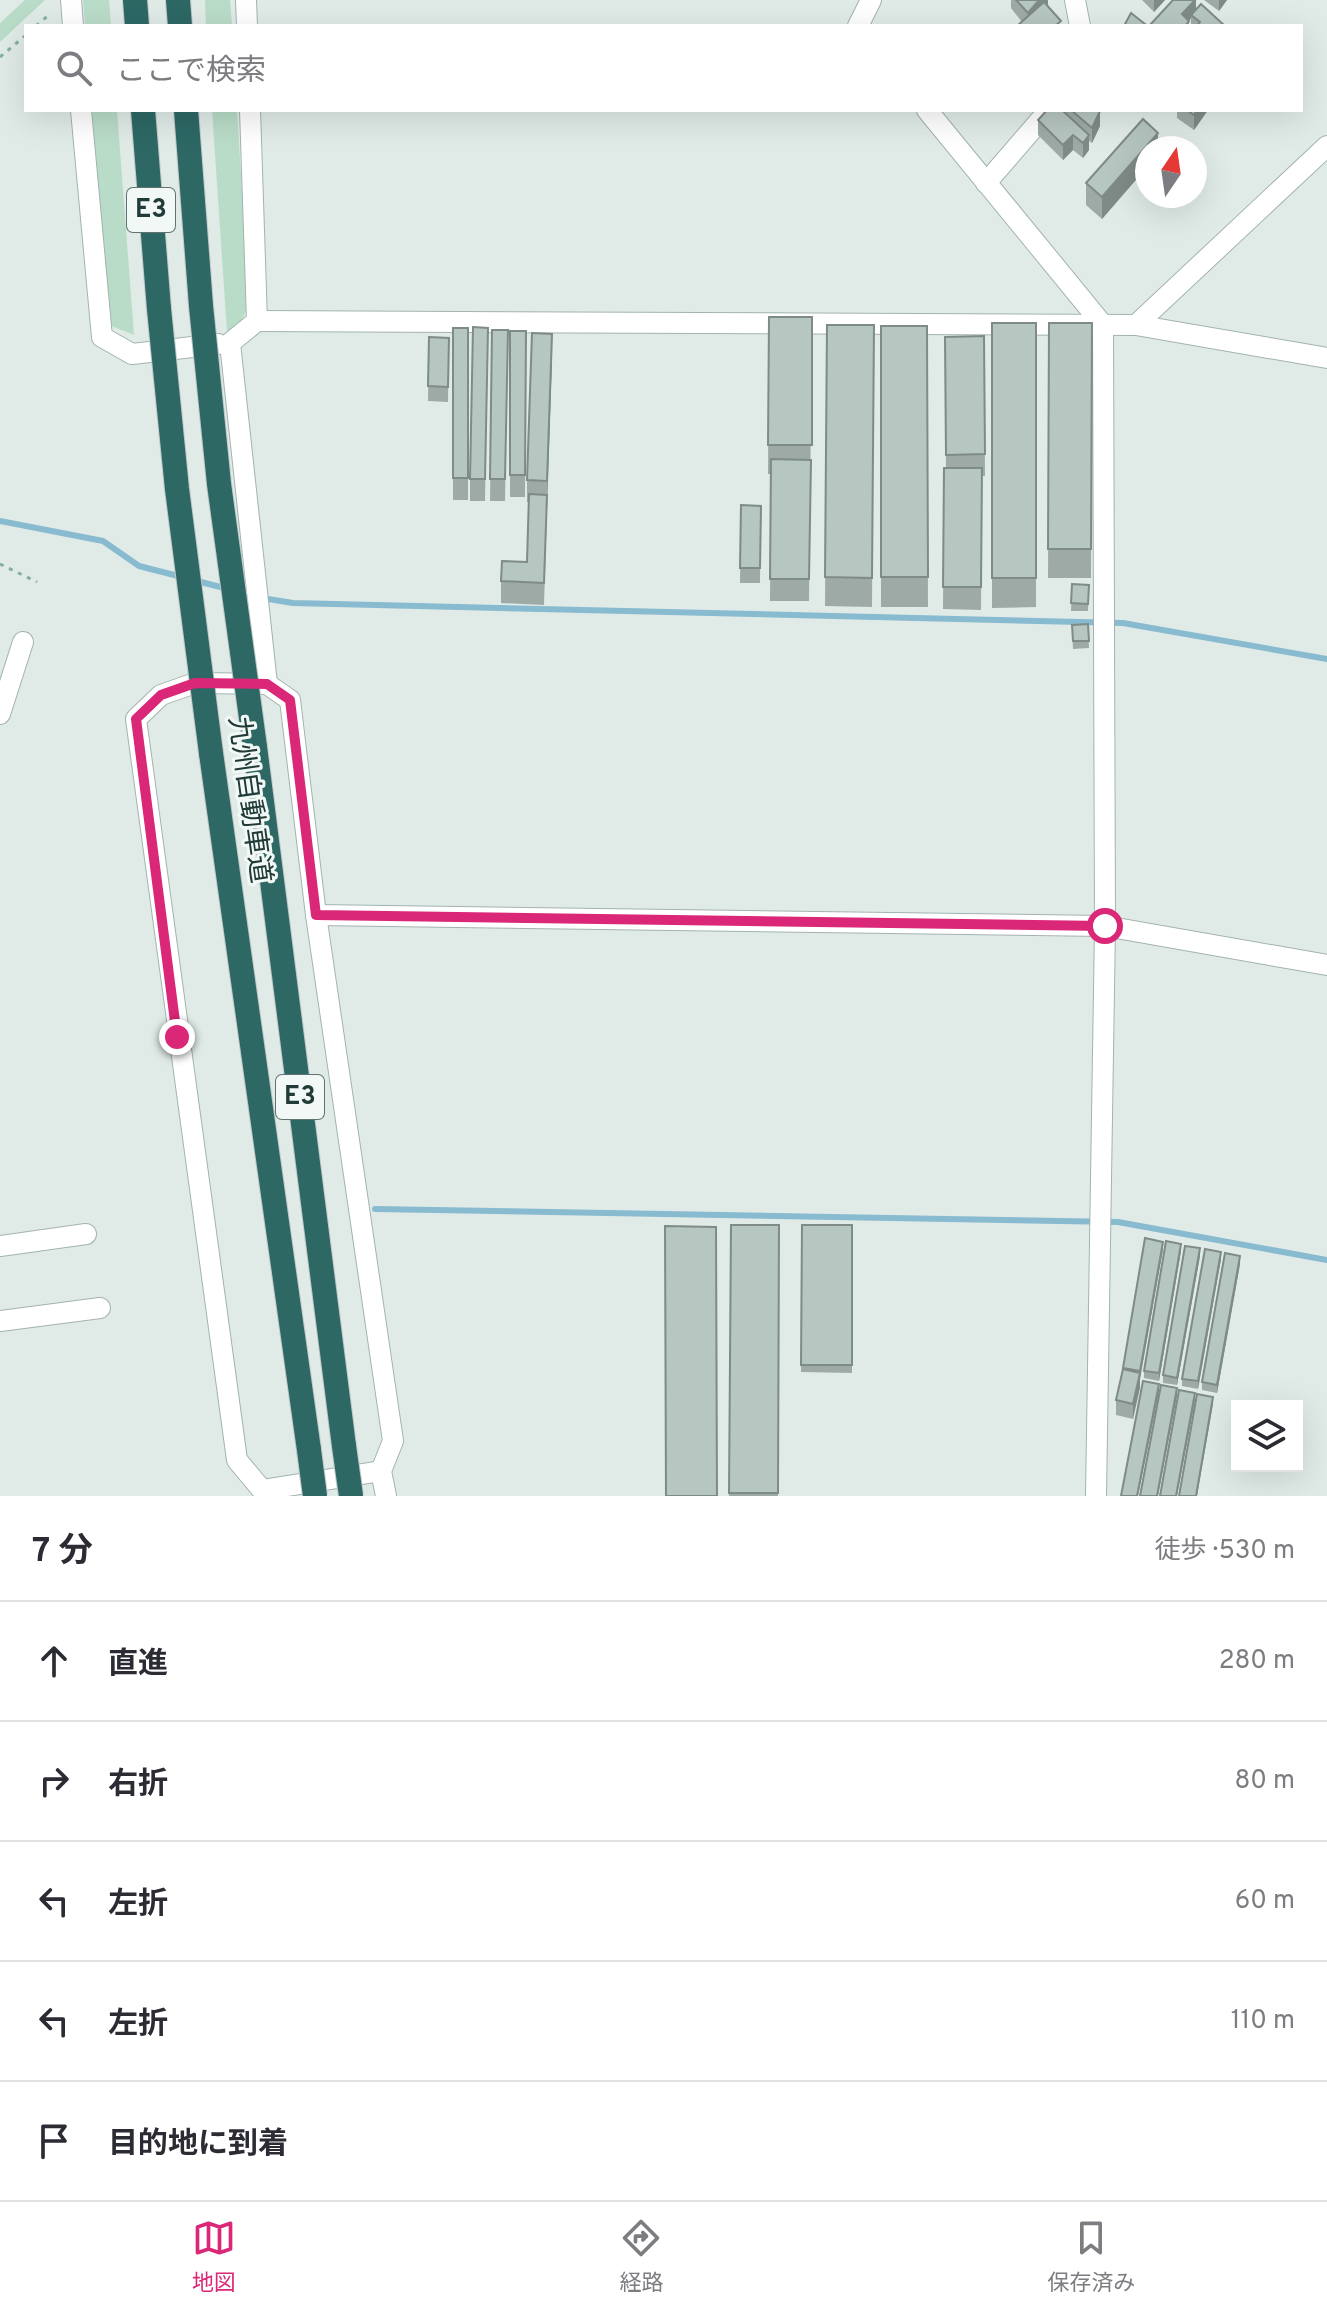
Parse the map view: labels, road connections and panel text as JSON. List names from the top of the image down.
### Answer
{
  "streets": {
    "highway": ["E3", "九州自動車道"]
  },
  "north": "top",
  "page": {
    "search": "ここで検索",
    "heading": ["7 分", "徒歩 · 530 m"],
    "list": [
      ["直進", "280 m"],
      ["右折", "80 m"],
      ["左折", "60 m"],
      ["左折", "110 m"],
      "目的地に到着"
    ],
    "nav": ["地図", "経路", "保存済み"]
  }
}
